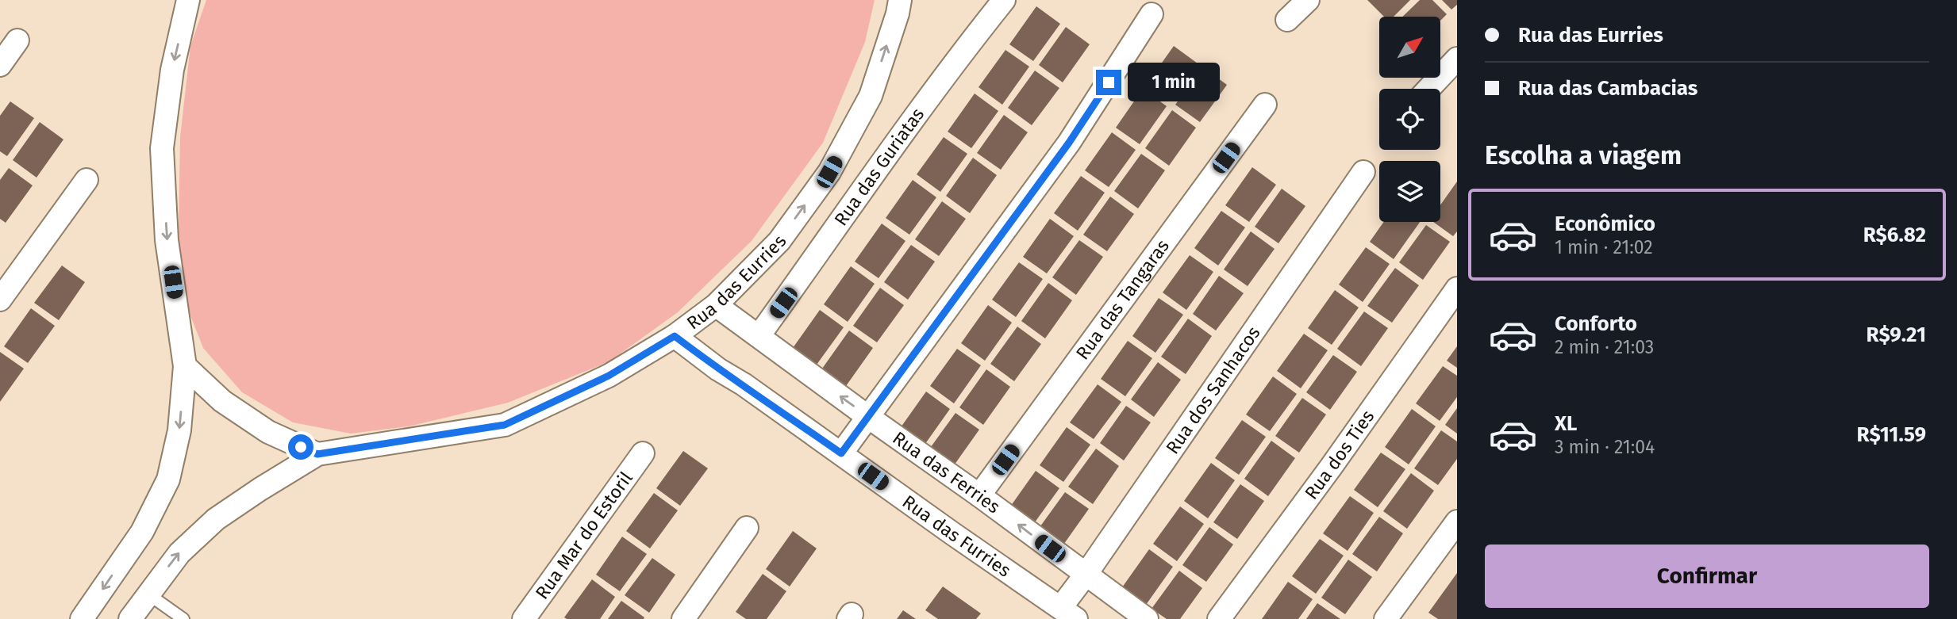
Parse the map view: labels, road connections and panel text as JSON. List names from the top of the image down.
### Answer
{
  "streets": {
    "street": [
      "Rua das Guriatas",
      "Rua das Eurries",
      "Rua das Tangaras",
      "Rua dos Sanhacos",
      "Rua dos Ties",
      "Rua das Ferries",
      "Rua das Furries",
      "Rua Mar do Estoril"
    ]
  },
  "crossings": [
    ["Rua das Guriatas", "Rua das Ferries"],
    ["Rua das Eurries", "Rua das Ferries"],
    ["Rua das Eurries", "Rua das Furries"],
    ["Rua das Tangaras", "Rua das Ferries"],
    ["Rua dos Sanhacos", "Rua das Ferries"],
    ["Rua dos Sanhacos", "Rua das Furries"]
  ],
  "one_way": ["Rua das Ferries"],
  "north": "top right",
  "page": {
    "banner": ["Rua das Eurries", "Rua das Cambacias"],
    "bubble": "1 min",
    "heading": "Escolha a viagem",
    "list": [
      {
        "name": "Econômico",
        "note": "1 min · 21:02",
        "value": "R$6.82"
      },
      {
        "name": "Conforto",
        "note": "2 min · 21:03",
        "value": "R$9.21"
      },
      {
        "name": "XL",
        "note": "3 min · 21:04",
        "value": "R$11.59"
      }
    ],
    "buttons": "Confirmar"
  }
}
